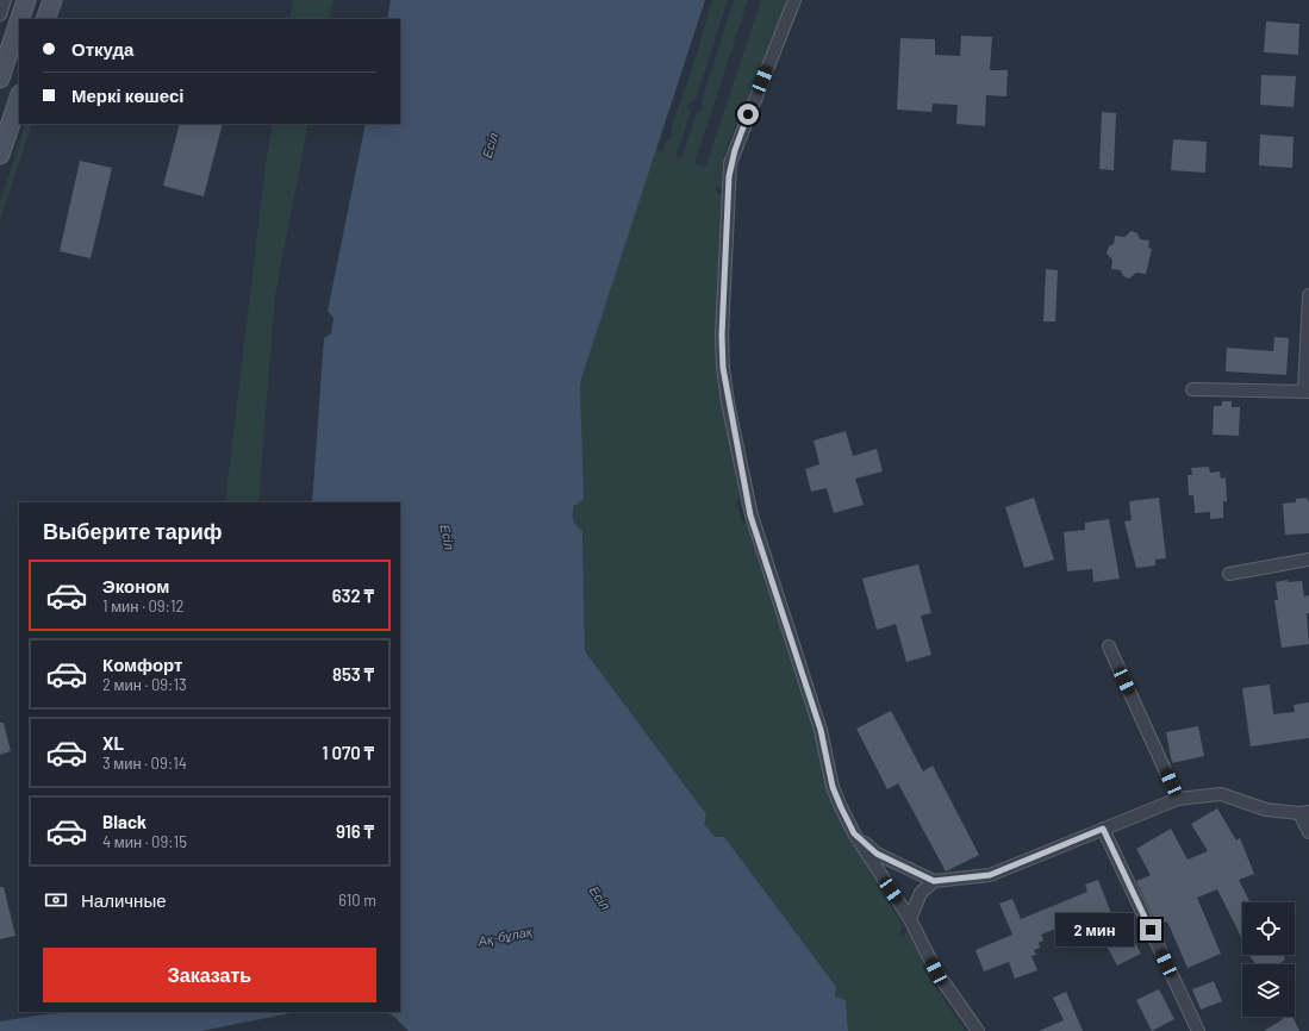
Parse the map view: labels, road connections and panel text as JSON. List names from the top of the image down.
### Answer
{
  "water": ["Есіл", "Ақ-бұлақ"],
  "page": {
    "banner": ["Откуда", "Меркі көшесі"],
    "heading": "Выберите тариф",
    "list": [
      {
        "name": "Эконом",
        "note": "1 мин · 09:12",
        "value": "632 ₸"
      },
      {
        "name": "Комфорт",
        "note": "2 мин · 09:13",
        "value": "853 ₸"
      },
      {
        "name": "XL",
        "note": "3 мин · 09:14",
        "value": "1 070 ₸"
      },
      {
        "name": "Black",
        "note": "4 мин · 09:15",
        "value": "916 ₸"
      }
    ],
    "pay": ["Наличные", "610 m"],
    "bubble": "2 мин",
    "buttons": "Заказать"
  }
}
